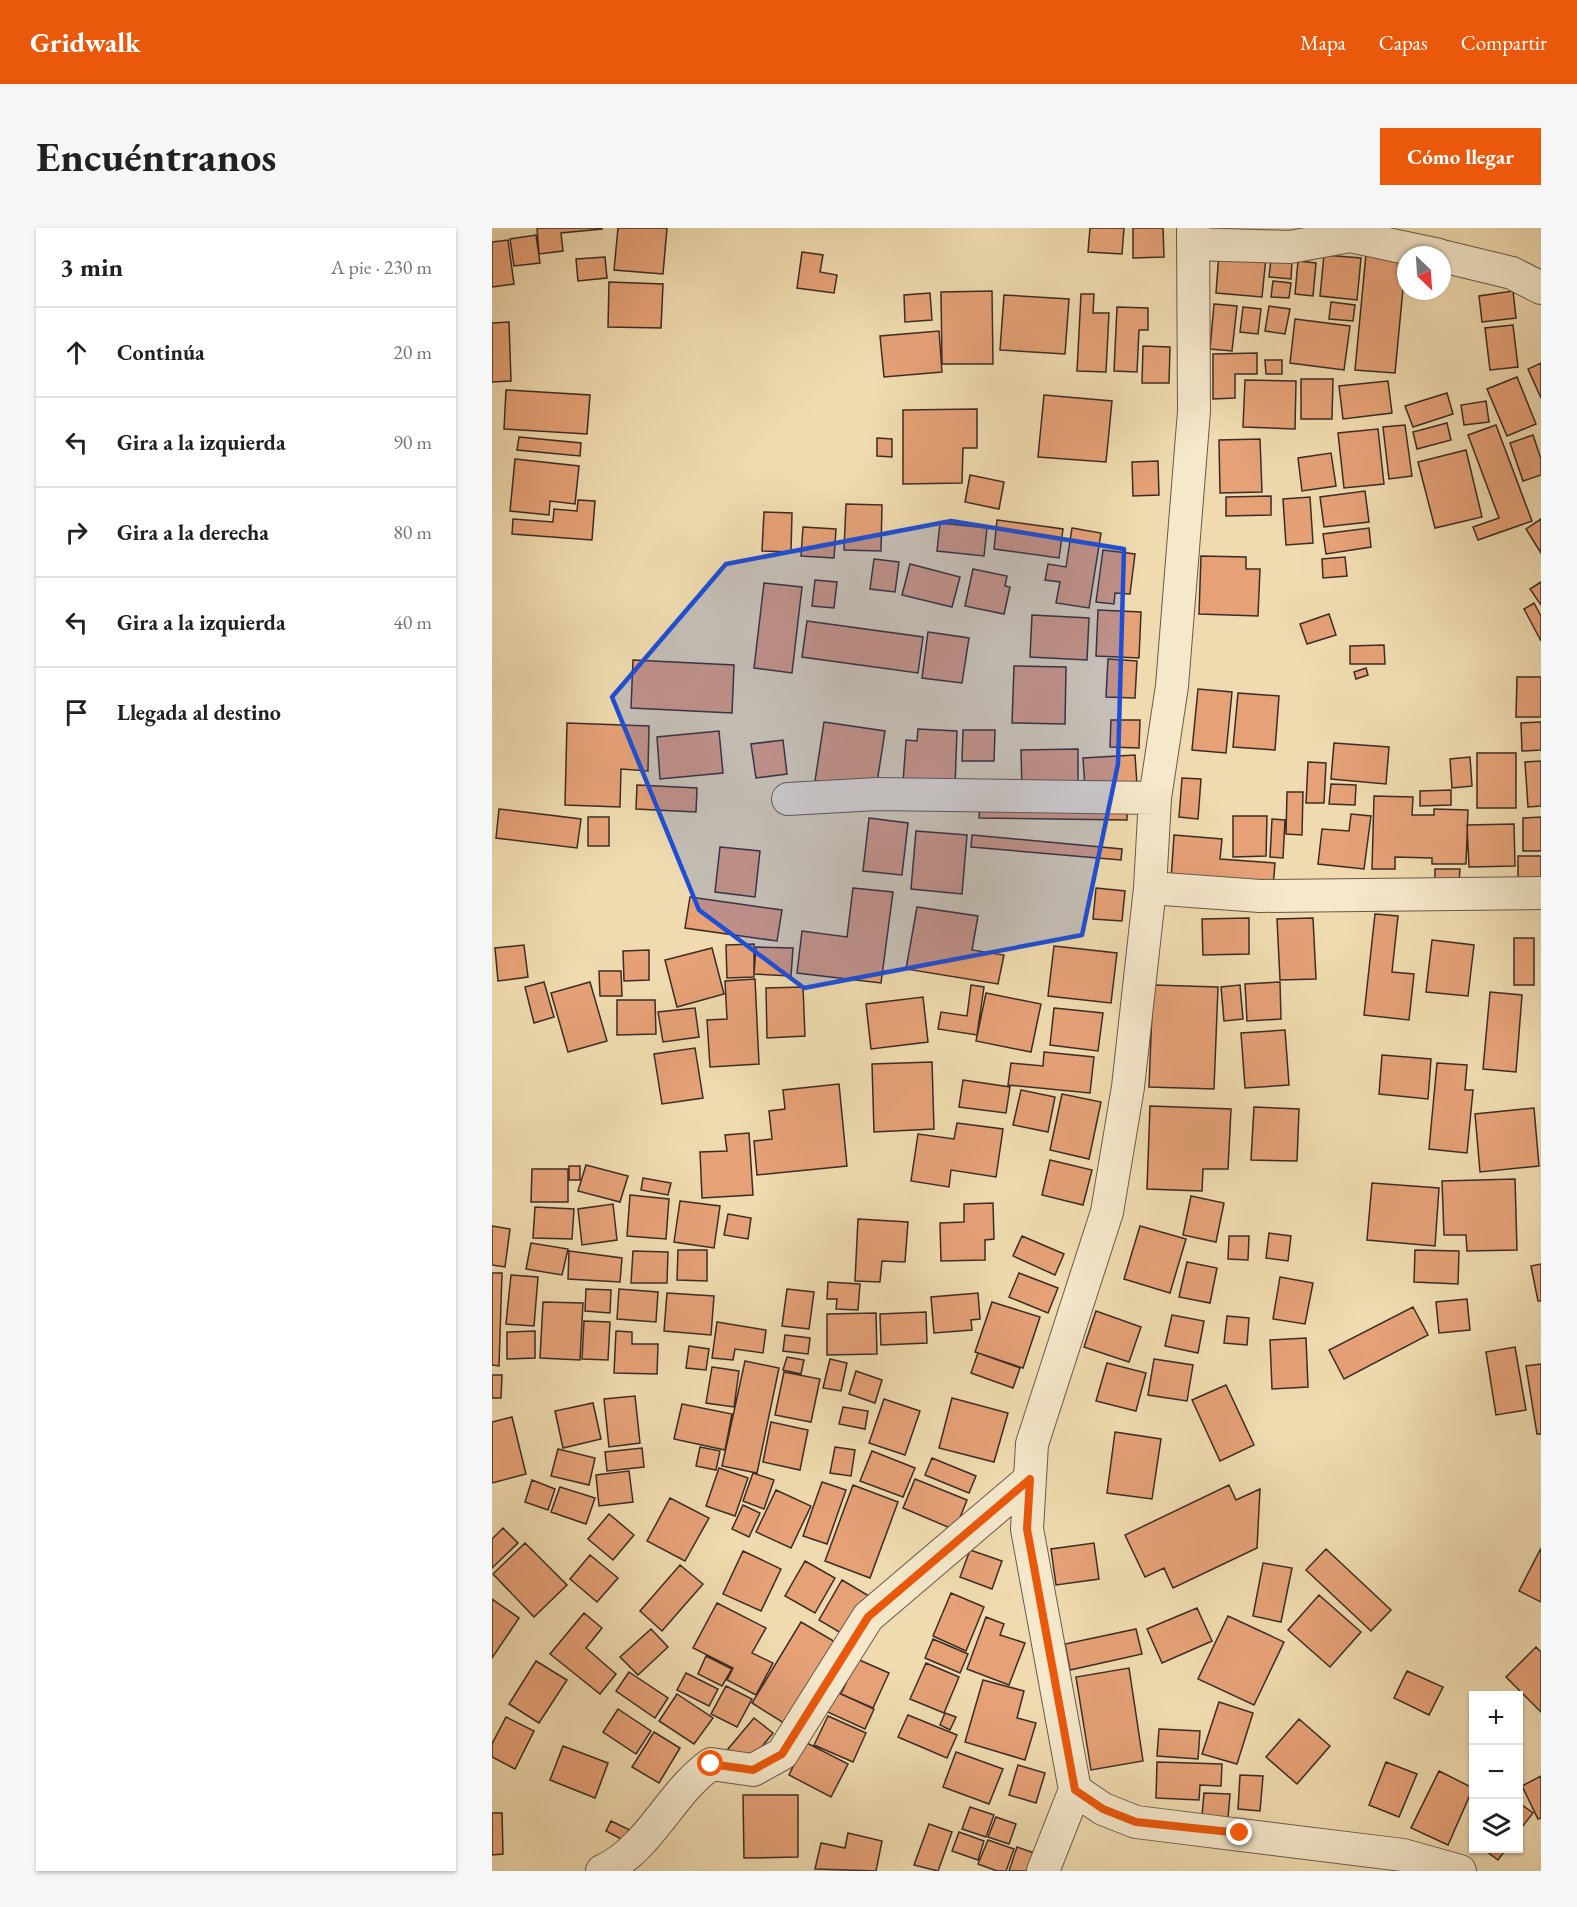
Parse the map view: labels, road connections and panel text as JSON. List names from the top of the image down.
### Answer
{
  "north": "bottom right",
  "page": {
    "header": "Gridwalk",
    "nav": ["Mapa", "Capas", "Compartir"],
    "buttons": "Cómo llegar",
    "title": "Encuéntranos",
    "heading": ["3 min", "A pie · 230 m"],
    "list": [
      ["Continúa", "20 m"],
      ["Gira a la izquierda", "90 m"],
      ["Gira a la derecha", "80 m"],
      ["Gira a la izquierda", "40 m"],
      "Llegada al destino"
    ],
    "map_buttons": ["+", "−"]
  }
}
